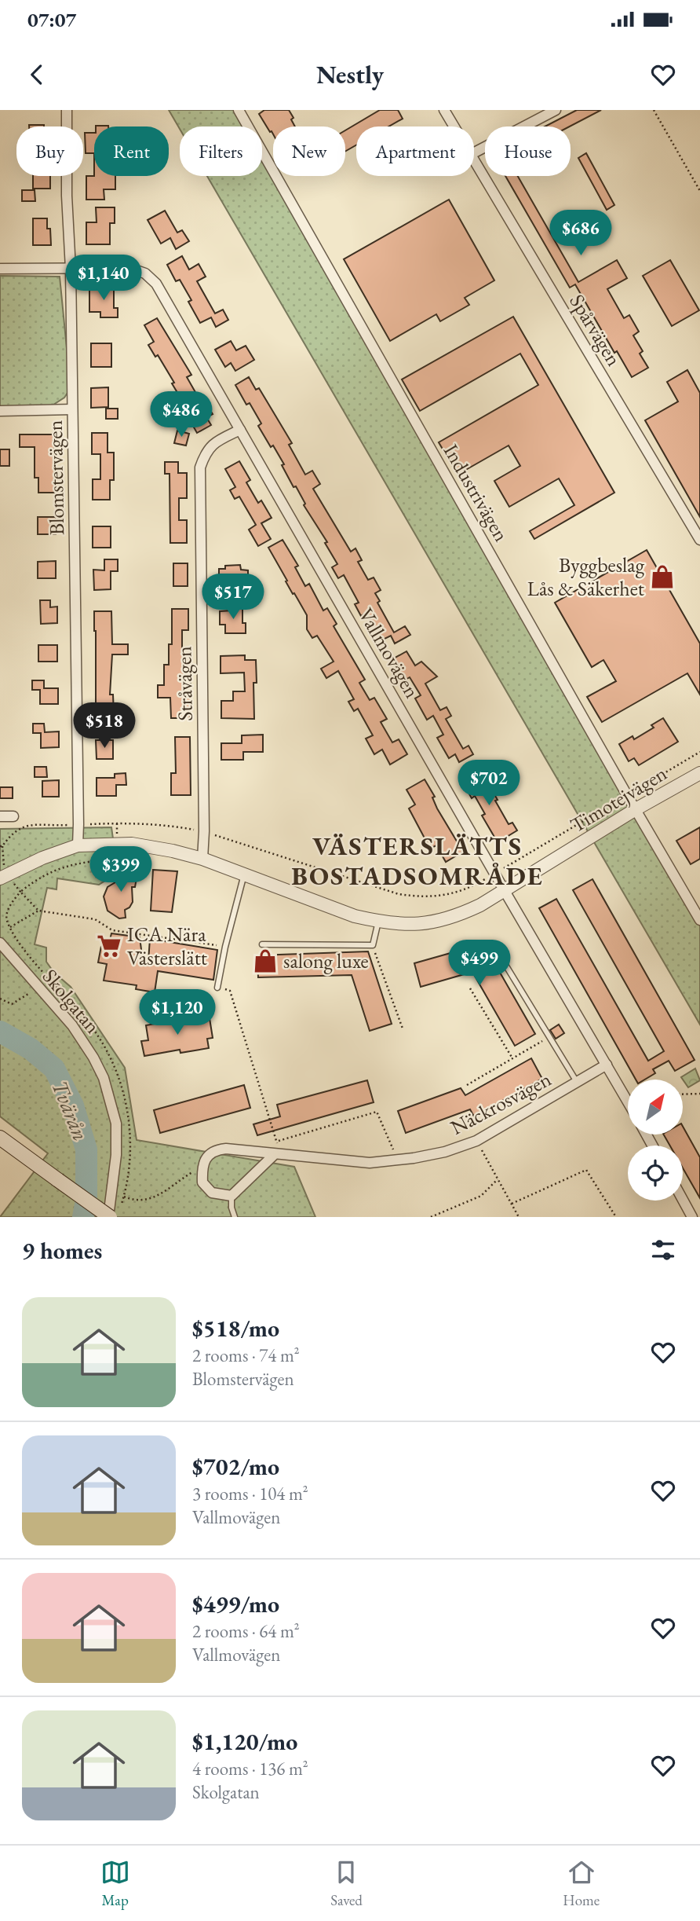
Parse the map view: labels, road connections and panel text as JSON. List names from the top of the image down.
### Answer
{
  "streets": {
    "street": [
      "Spårvägen",
      "Blomstervägen",
      "Industrivägen",
      "Vallmovägen",
      "Stråvägen",
      "Timotejvägen",
      "Skolgatan",
      "Näckrosvägen"
    ]
  },
  "crossings": [
    ["Blomstervägen", "Vallmovägen"],
    ["Blomstervägen", "Timotejvägen"],
    ["Industrivägen", "Timotejvägen"],
    ["Vallmovägen", "Stråvägen"],
    ["Vallmovägen", "Timotejvägen"],
    ["Vallmovägen", "Näckrosvägen"],
    ["Stråvägen", "Timotejvägen"]
  ],
  "districts": ["VÄSTERSLÄTTS BOSTADSOMRÅDE"],
  "water": ["Tvärån"],
  "places": {
    "shop": ["Byggbeslag Lås & Säkerhet", "salong luxe"],
    "supermarket": ["ICA Nära Västerslätt"]
  },
  "north": "top right",
  "page": {
    "status": "07:07",
    "header": "Nestly",
    "chip": [
      "Buy",
      "Rent",
      "Filters",
      "New",
      "Apartment",
      "House"
    ],
    "price": [
      "$686",
      "$1,140",
      "$486",
      "$517",
      "$518",
      "$702",
      "$399",
      "$499",
      "$1,120"
    ],
    "heading": "9 homes",
    "list": [
      {
        "name": "$518/mo",
        "note": "2 rooms · 74 m² · Blomstervägen"
      },
      {
        "name": "$702/mo",
        "note": "3 rooms · 104 m² · Vallmovägen"
      },
      {
        "name": "$499/mo",
        "note": "2 rooms · 64 m² · Vallmovägen"
      },
      {
        "name": "$1,120/mo",
        "note": "4 rooms · 136 m² · Skolgatan"
      }
    ],
    "tabs": ["Map", "Saved", "Home"]
  }
}
